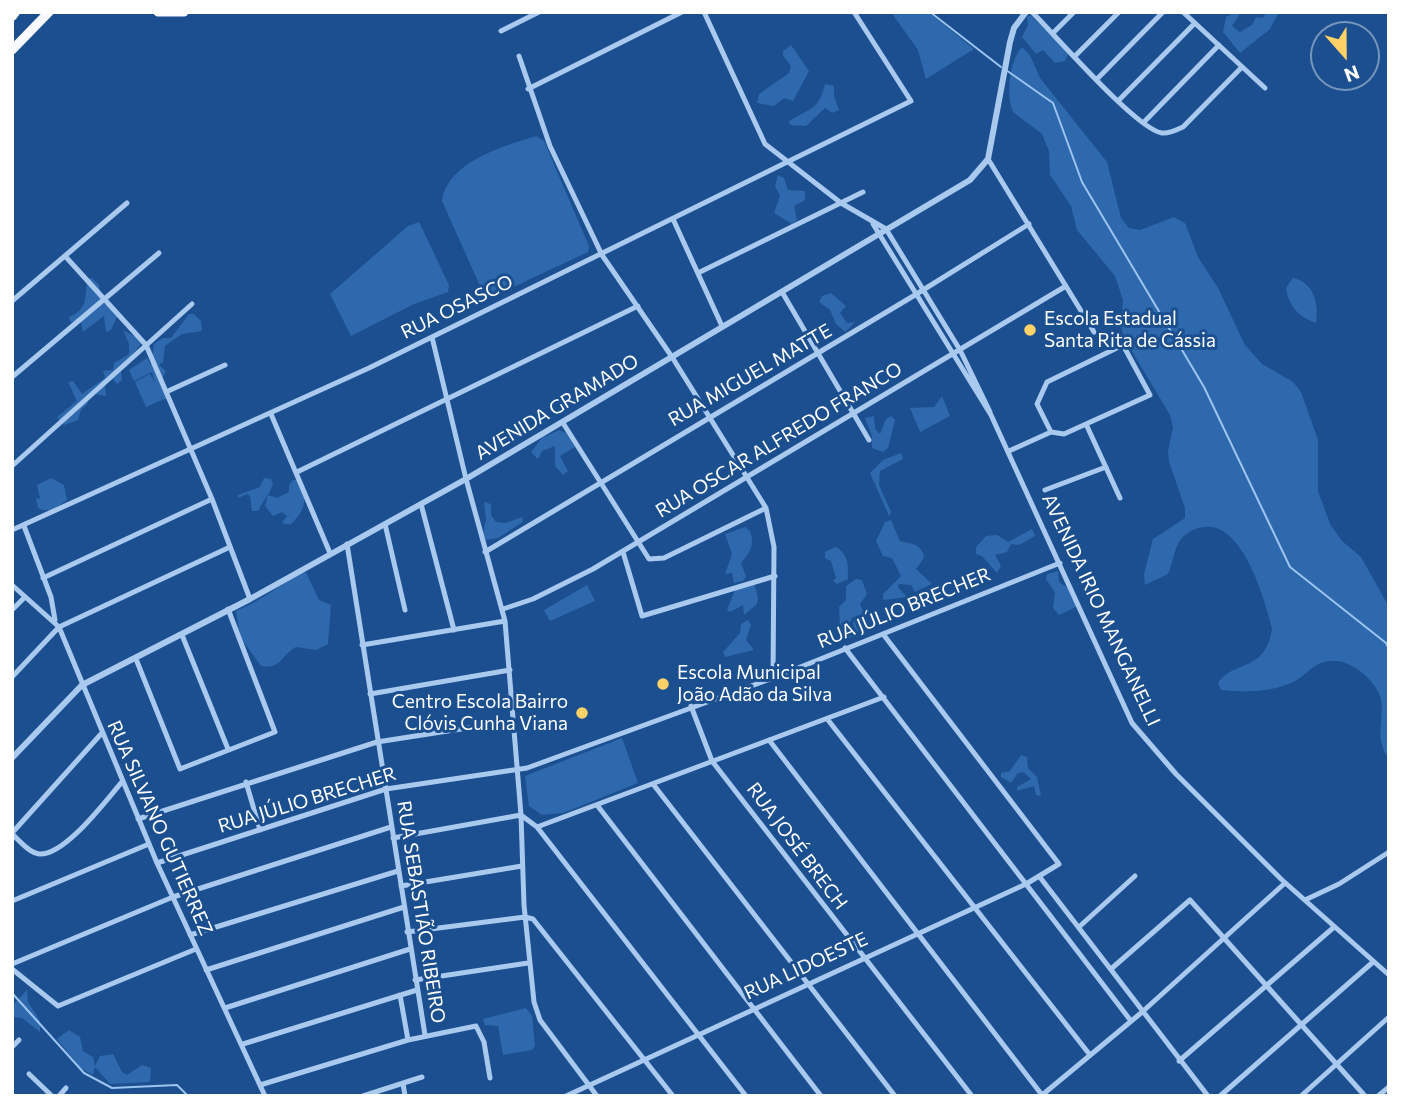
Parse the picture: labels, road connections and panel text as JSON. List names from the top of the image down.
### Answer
{
  "streets": {
    "street": [
      "RUA OSASCO",
      "RUA MIGUEL MATTE",
      "AVENIDA GRAMADO",
      "RUA OSCAR ALFREDO FRANCO",
      "RUA JÚLIO BRECHER",
      "AVENIDA IRIO MANGANELLI",
      "RUA SILVANO GUTIERREZ",
      "RUA JOSÉ BRECH",
      "RUA SEBASTIÃO RIBEIRO",
      "RUA LIDOESTE"
    ]
  },
  "crossings": [
    ["RUA MIGUEL MATTE", "AVENIDA IRIO MANGANELLI"],
    ["AVENIDA GRAMADO", "AVENIDA IRIO MANGANELLI"],
    ["AVENIDA GRAMADO", "RUA SILVANO GUTIERREZ"],
    ["AVENIDA GRAMADO", "RUA SEBASTIÃO RIBEIRO"],
    ["RUA OSCAR ALFREDO FRANCO", "AVENIDA IRIO MANGANELLI"],
    ["RUA JÚLIO BRECHER", "AVENIDA IRIO MANGANELLI"],
    ["RUA JÚLIO BRECHER", "RUA SILVANO GUTIERREZ"],
    ["RUA JÚLIO BRECHER", "RUA JOSÉ BRECH"],
    ["RUA JÚLIO BRECHER", "RUA SEBASTIÃO RIBEIRO"],
    ["RUA JÚLIO BRECHER", "RUA LIDOESTE"],
    ["RUA JOSÉ BRECH", "RUA LIDOESTE"]
  ],
  "places": ["Escola Estadual Santa Rita de Cássia", "Escola Municipal João Adão da Silva", "Centro Escola Bairro Clóvis Cunha Viana"],
  "north": "bottom"
}
